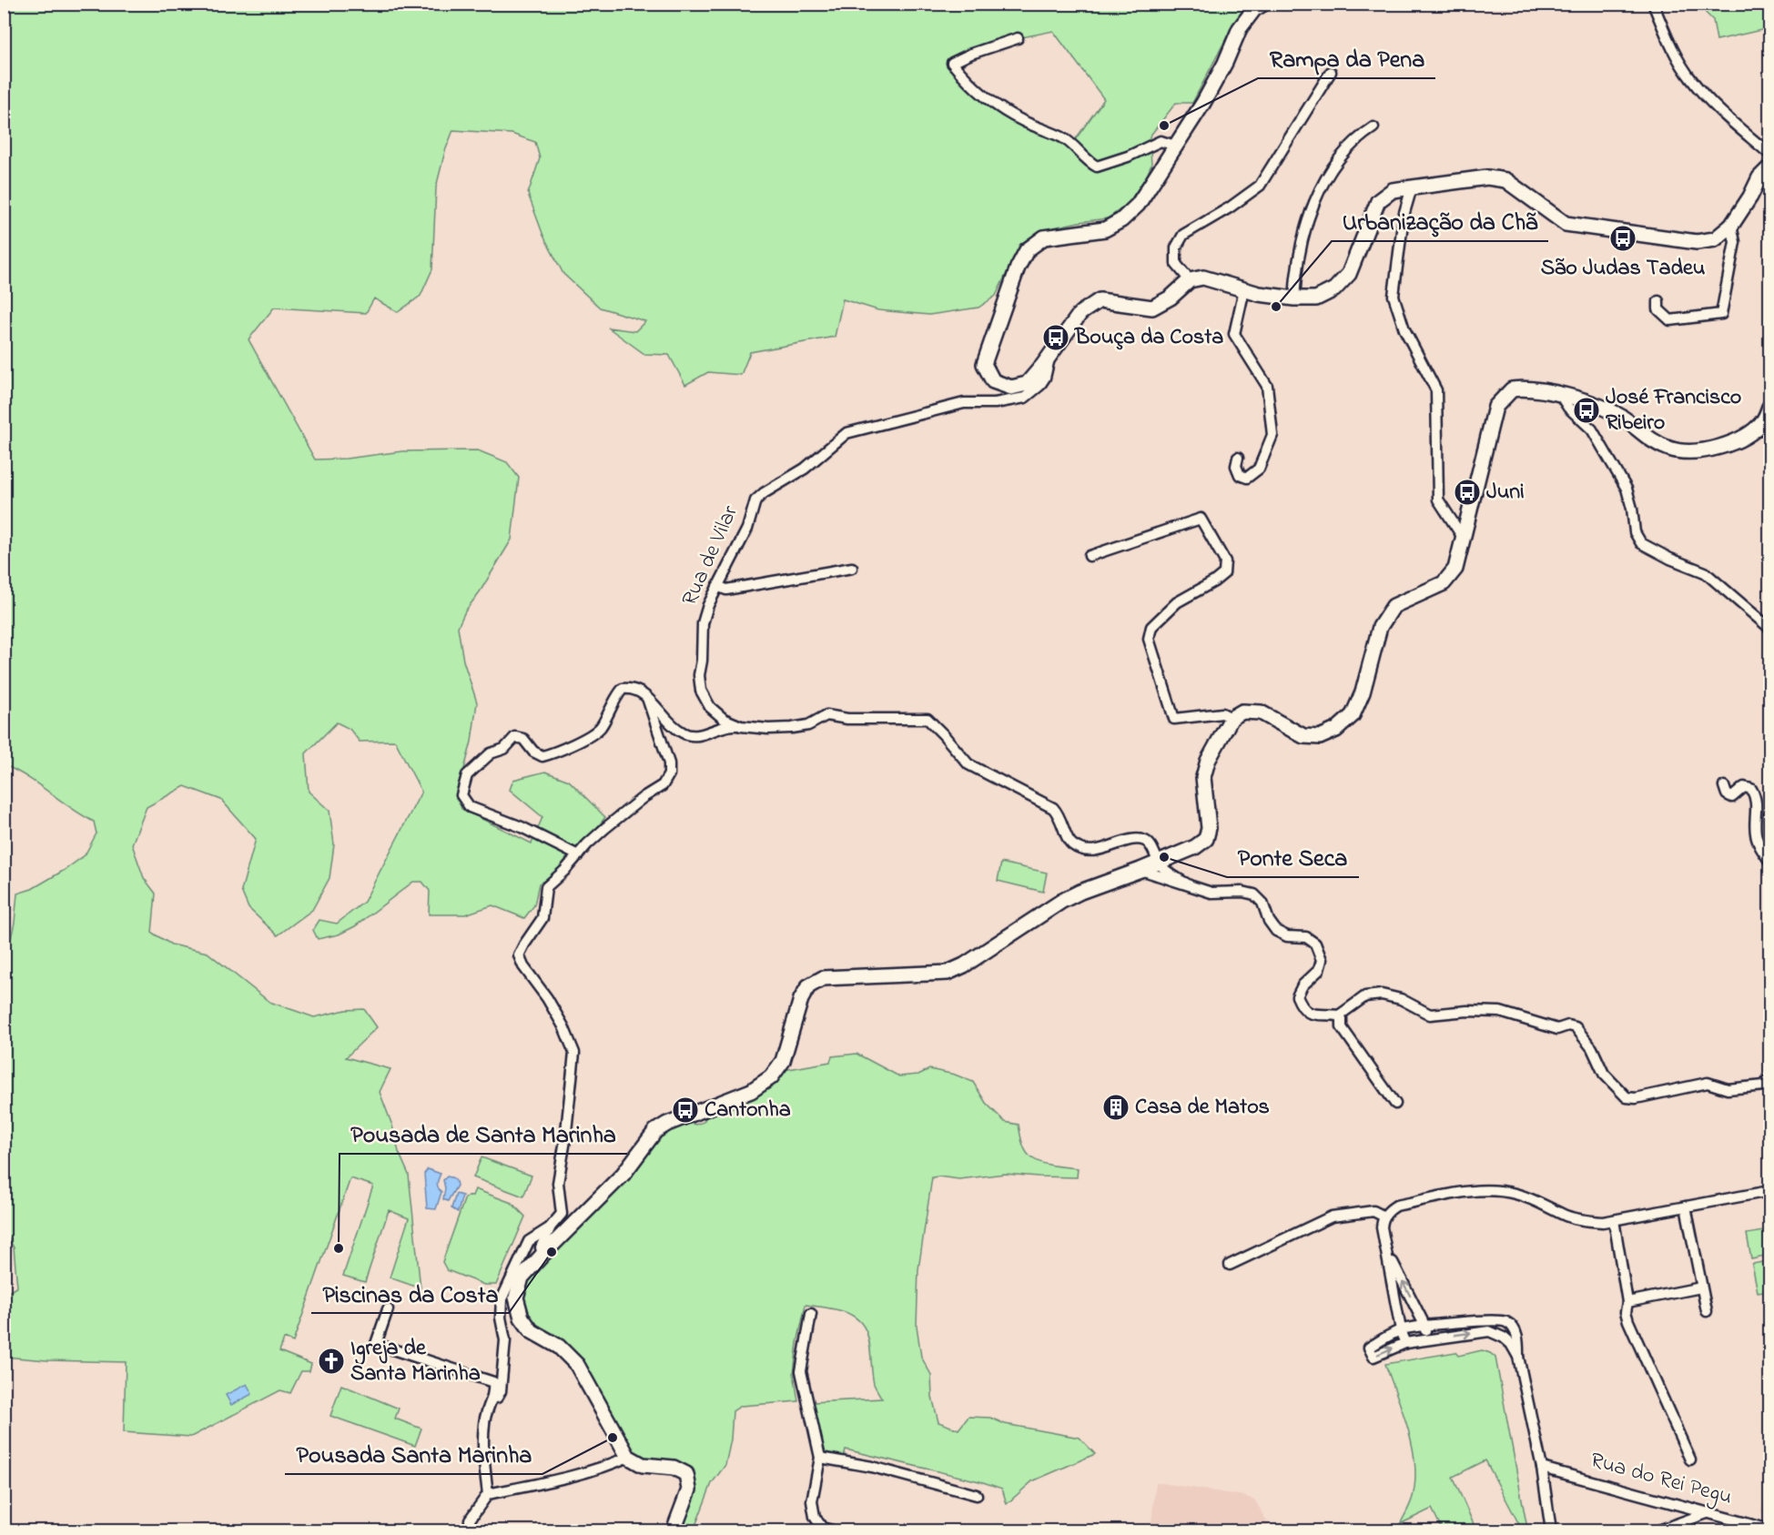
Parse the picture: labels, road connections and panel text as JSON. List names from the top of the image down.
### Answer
{
  "streets": {
    "street": ["Rua de Vilar", "Rua do Rei Pegu"]
  },
  "places": {
    "other": [
      "Rampa da Pena",
      "Urbanização da Chã",
      "Ponte Seca",
      "Pousada de Santa Marinha",
      "Piscinas da Costa",
      "Pousada Santa Marinha"
    ],
    "bus stop": [
      "São Judas Tadeu",
      "Bouça da Costa",
      "José Francisco Ribeiro",
      "Juni",
      "Cantonha"
    ],
    "building": ["Casa de Matos"],
    "church": ["Igreja de Santa Marinha"]
  }
}
